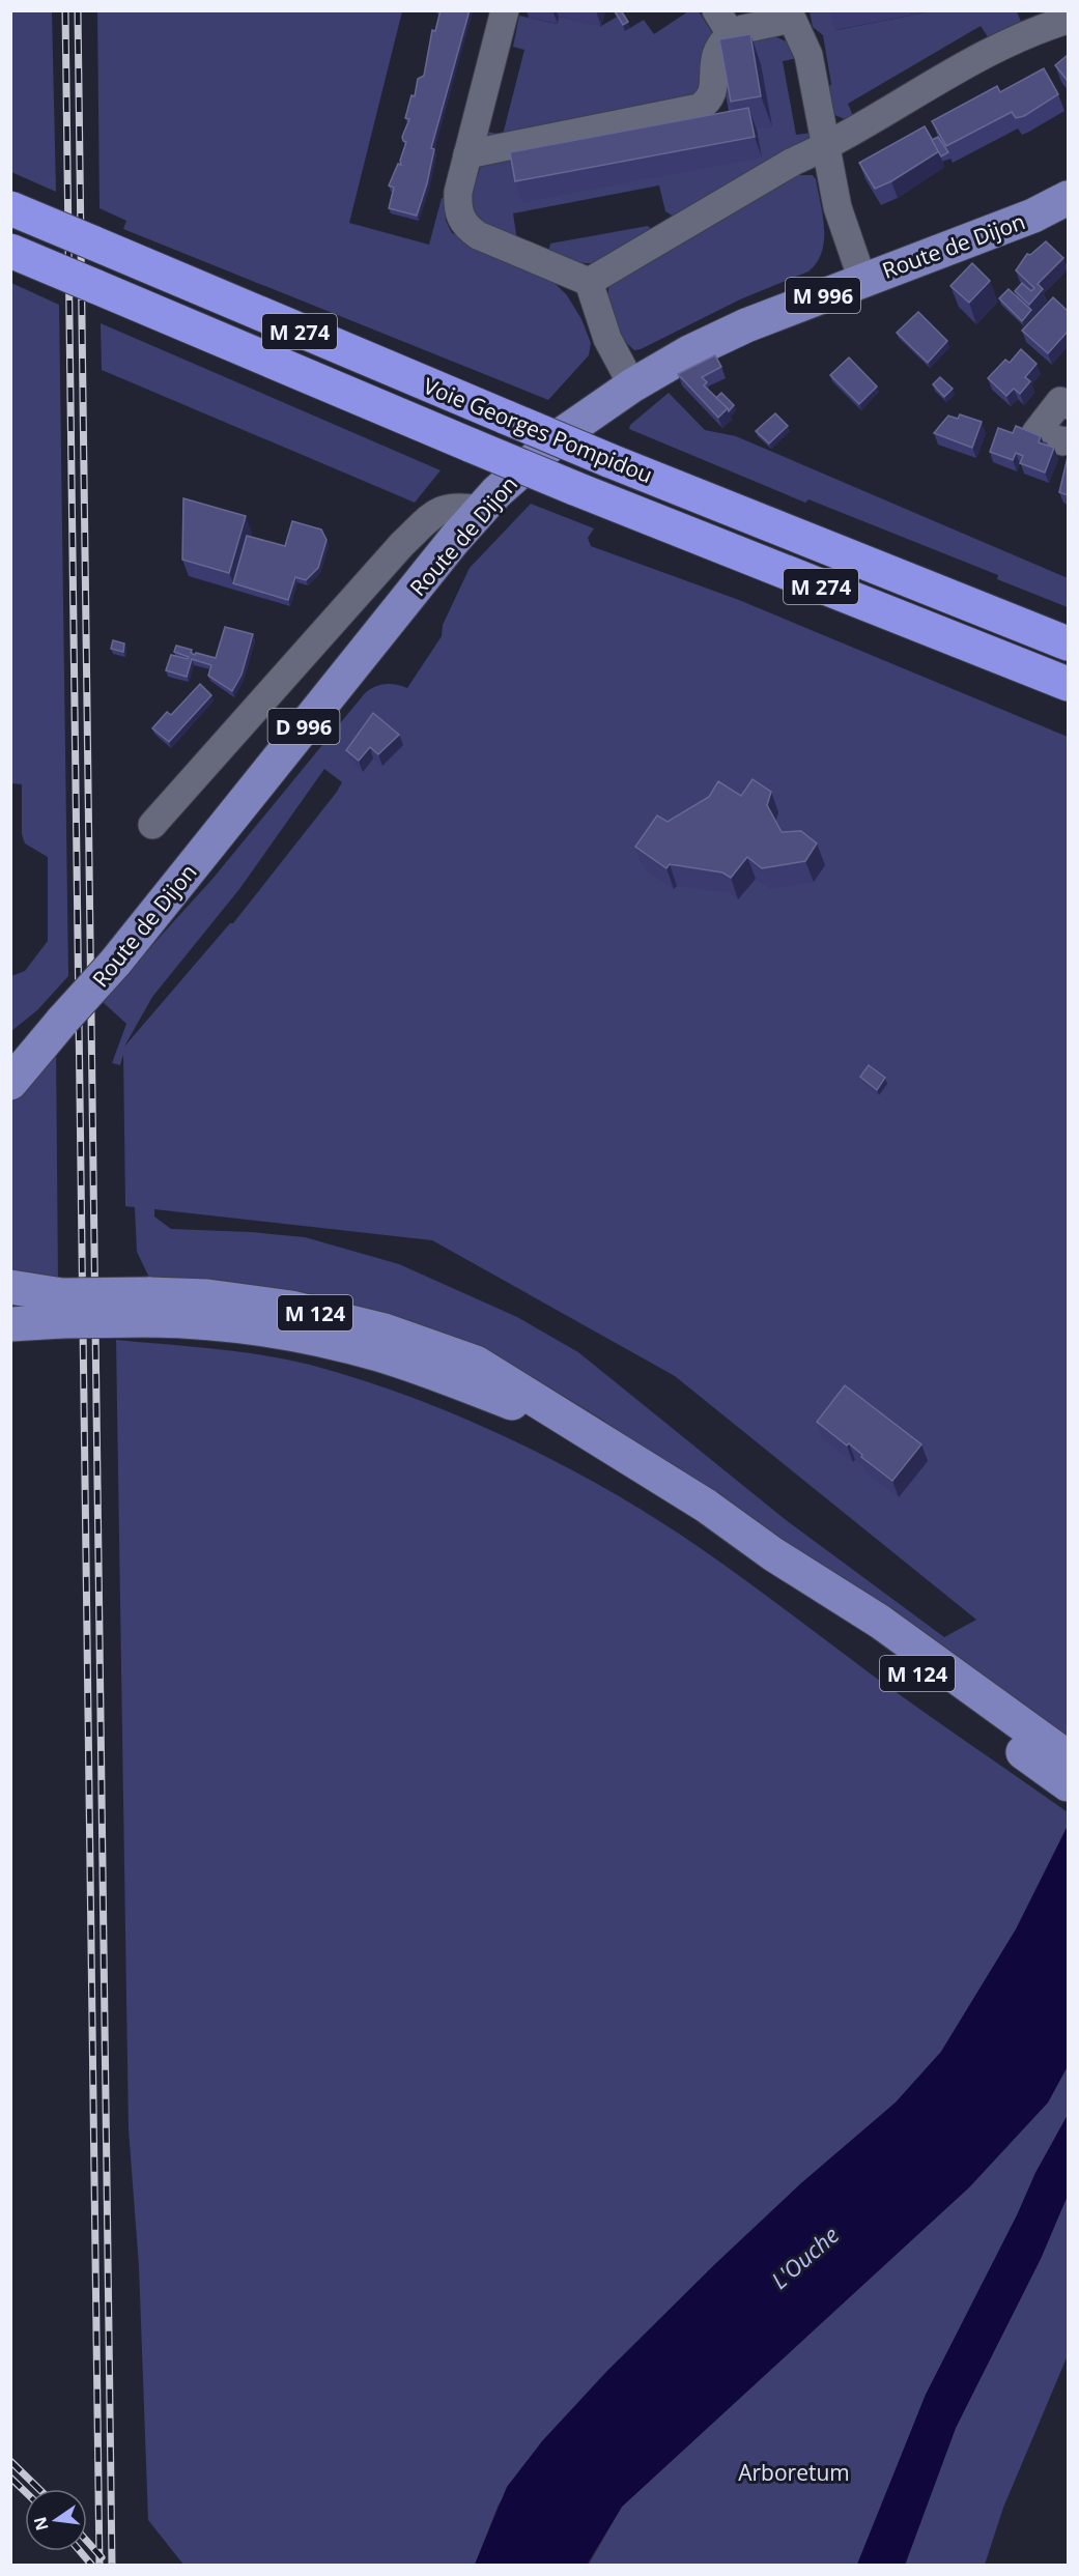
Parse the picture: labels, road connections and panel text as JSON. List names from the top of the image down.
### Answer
{
  "streets": {
    "highway": ["M 274", "Voie Georges Pompidou"],
    "main road": [
      "Route de Dijon",
      "M 996",
      "D 996",
      "M 124"
    ]
  },
  "water": ["L'Ouche"],
  "parks": ["Arboretum"],
  "north": "left"
}
